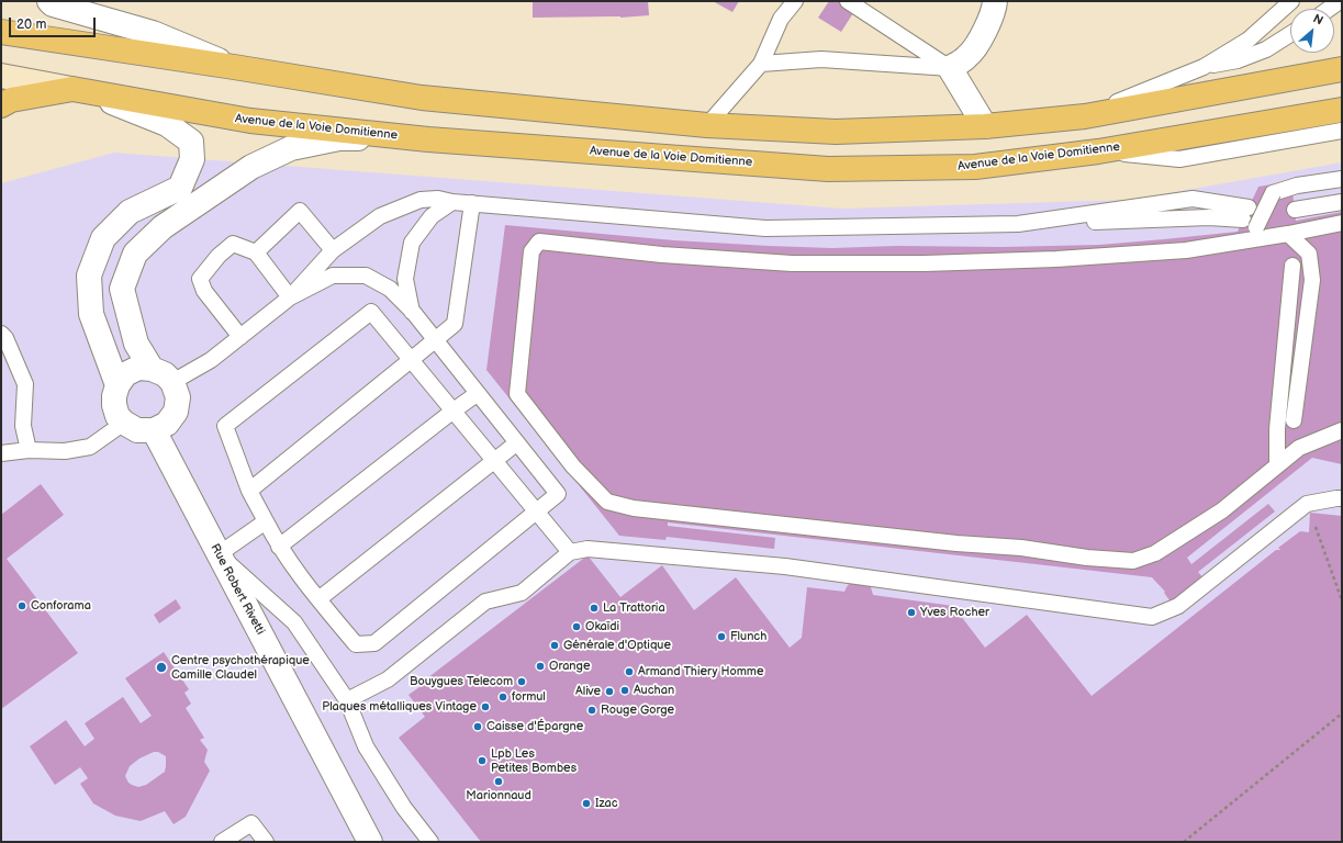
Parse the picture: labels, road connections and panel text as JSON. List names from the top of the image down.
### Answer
{
  "streets": {
    "main road": ["Avenue de la Voie Domitienne"],
    "street": ["Rue Robert Rivetti"]
  },
  "places": [
    "Conforama",
    "La Trattoria",
    "Yves Rocher",
    "Okaïdi",
    "Flunch",
    "Générale d'Optique",
    "Orange",
    "Centre psychothérapique Camille Claudel",
    "Armand Thiery Homme",
    "Bouygues Telecom",
    "Auchan",
    "Alive",
    "formul",
    "Plaques métalliques Vintage",
    "Rouge Gorge",
    "Caisse d'Épargne",
    "Lpb Les Petites Bombes",
    "Marionnaud",
    "Izac"
  ],
  "scale_bar": "20 m",
  "north": "top right"
}
